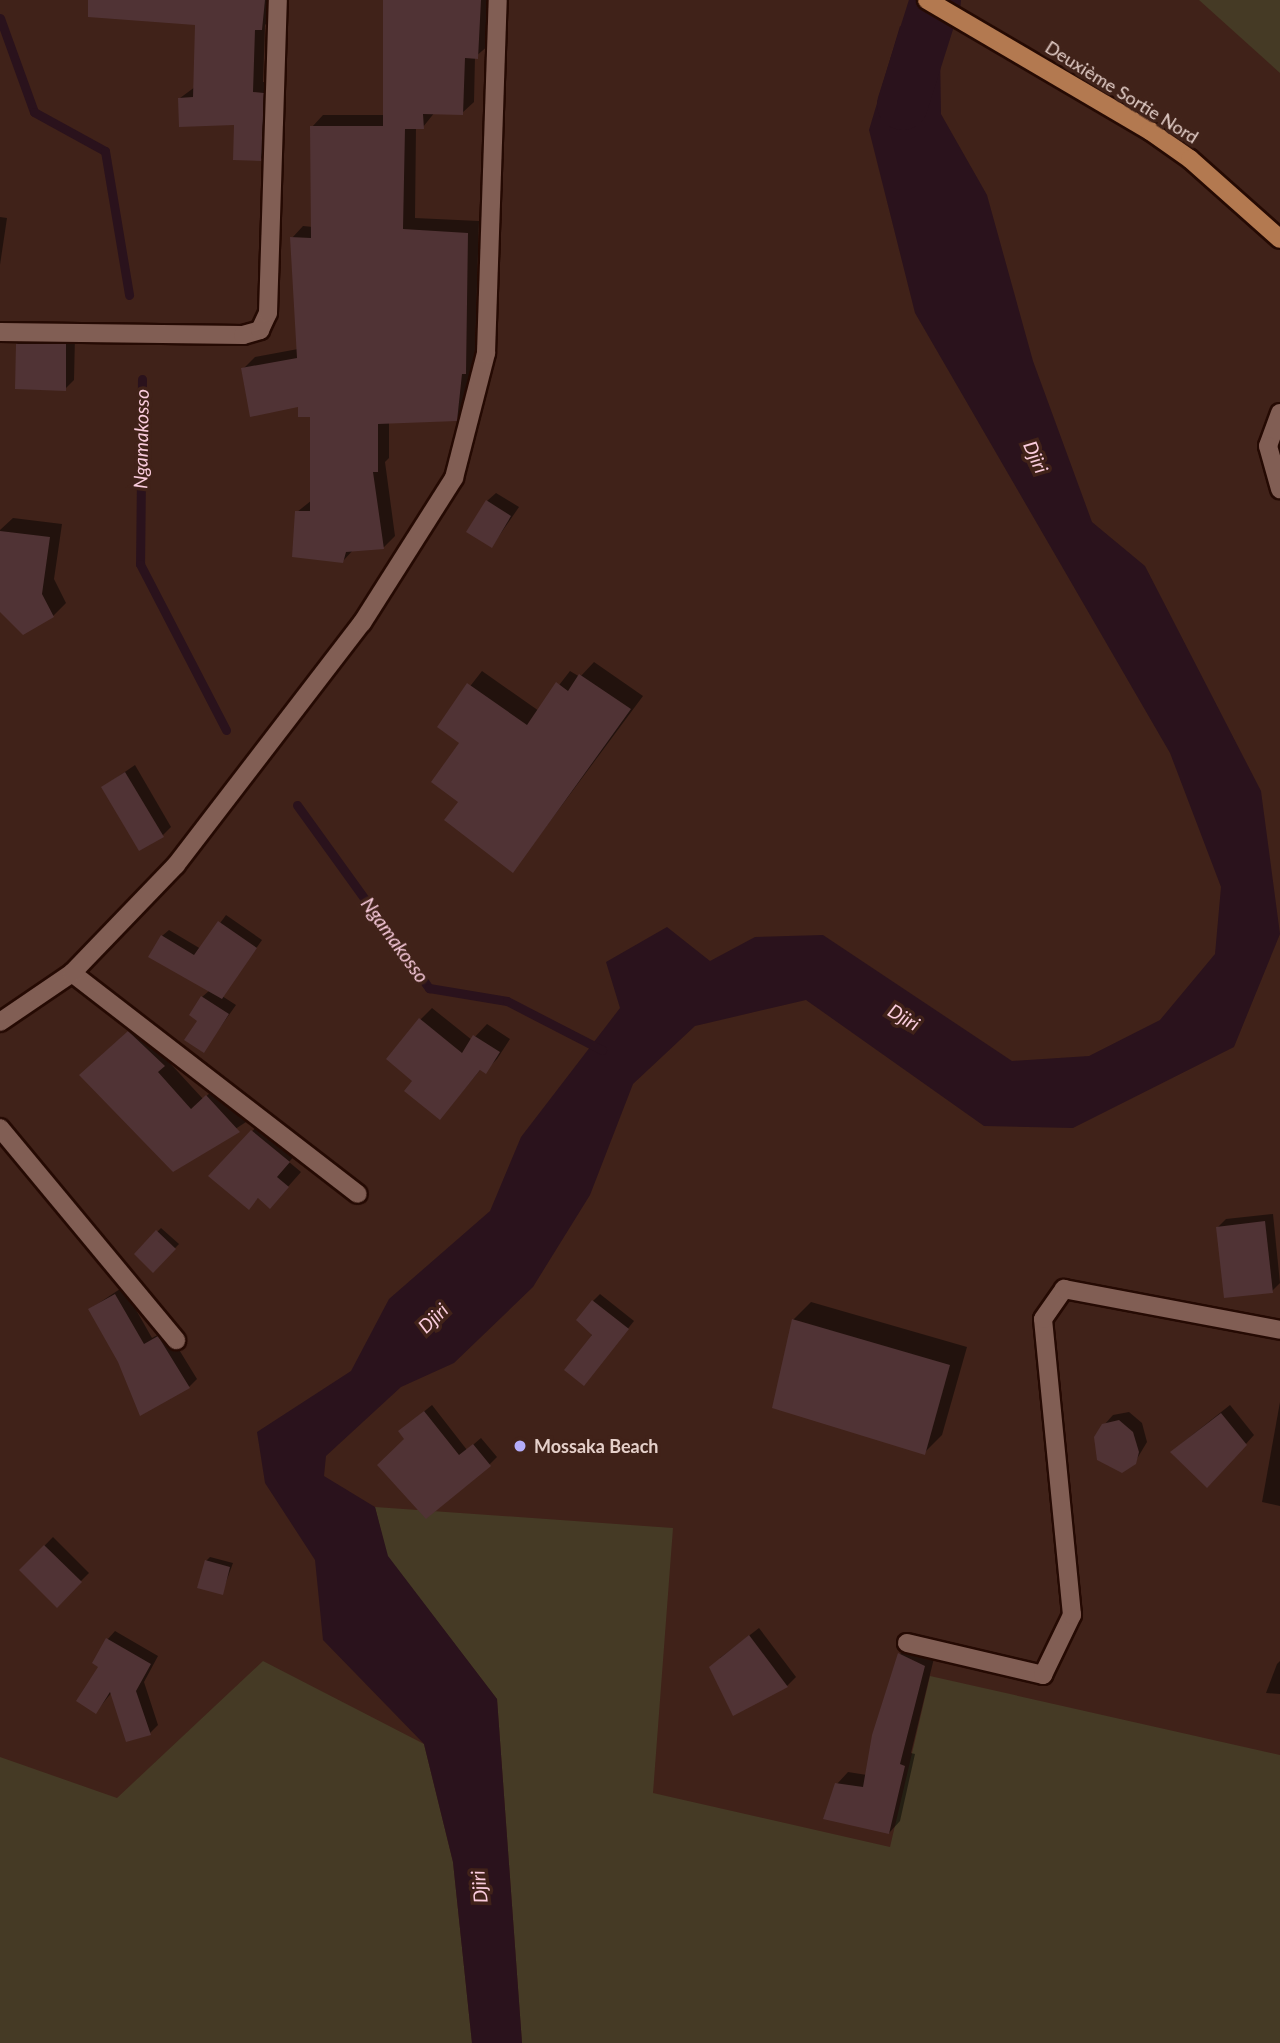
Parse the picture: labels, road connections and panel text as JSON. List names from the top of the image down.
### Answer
{
  "streets": {
    "main road": ["Deuxième Sortie Nord"]
  },
  "water": ["Ngamakosso", "Djiri"],
  "places": ["Mossaka Beach"]
}
